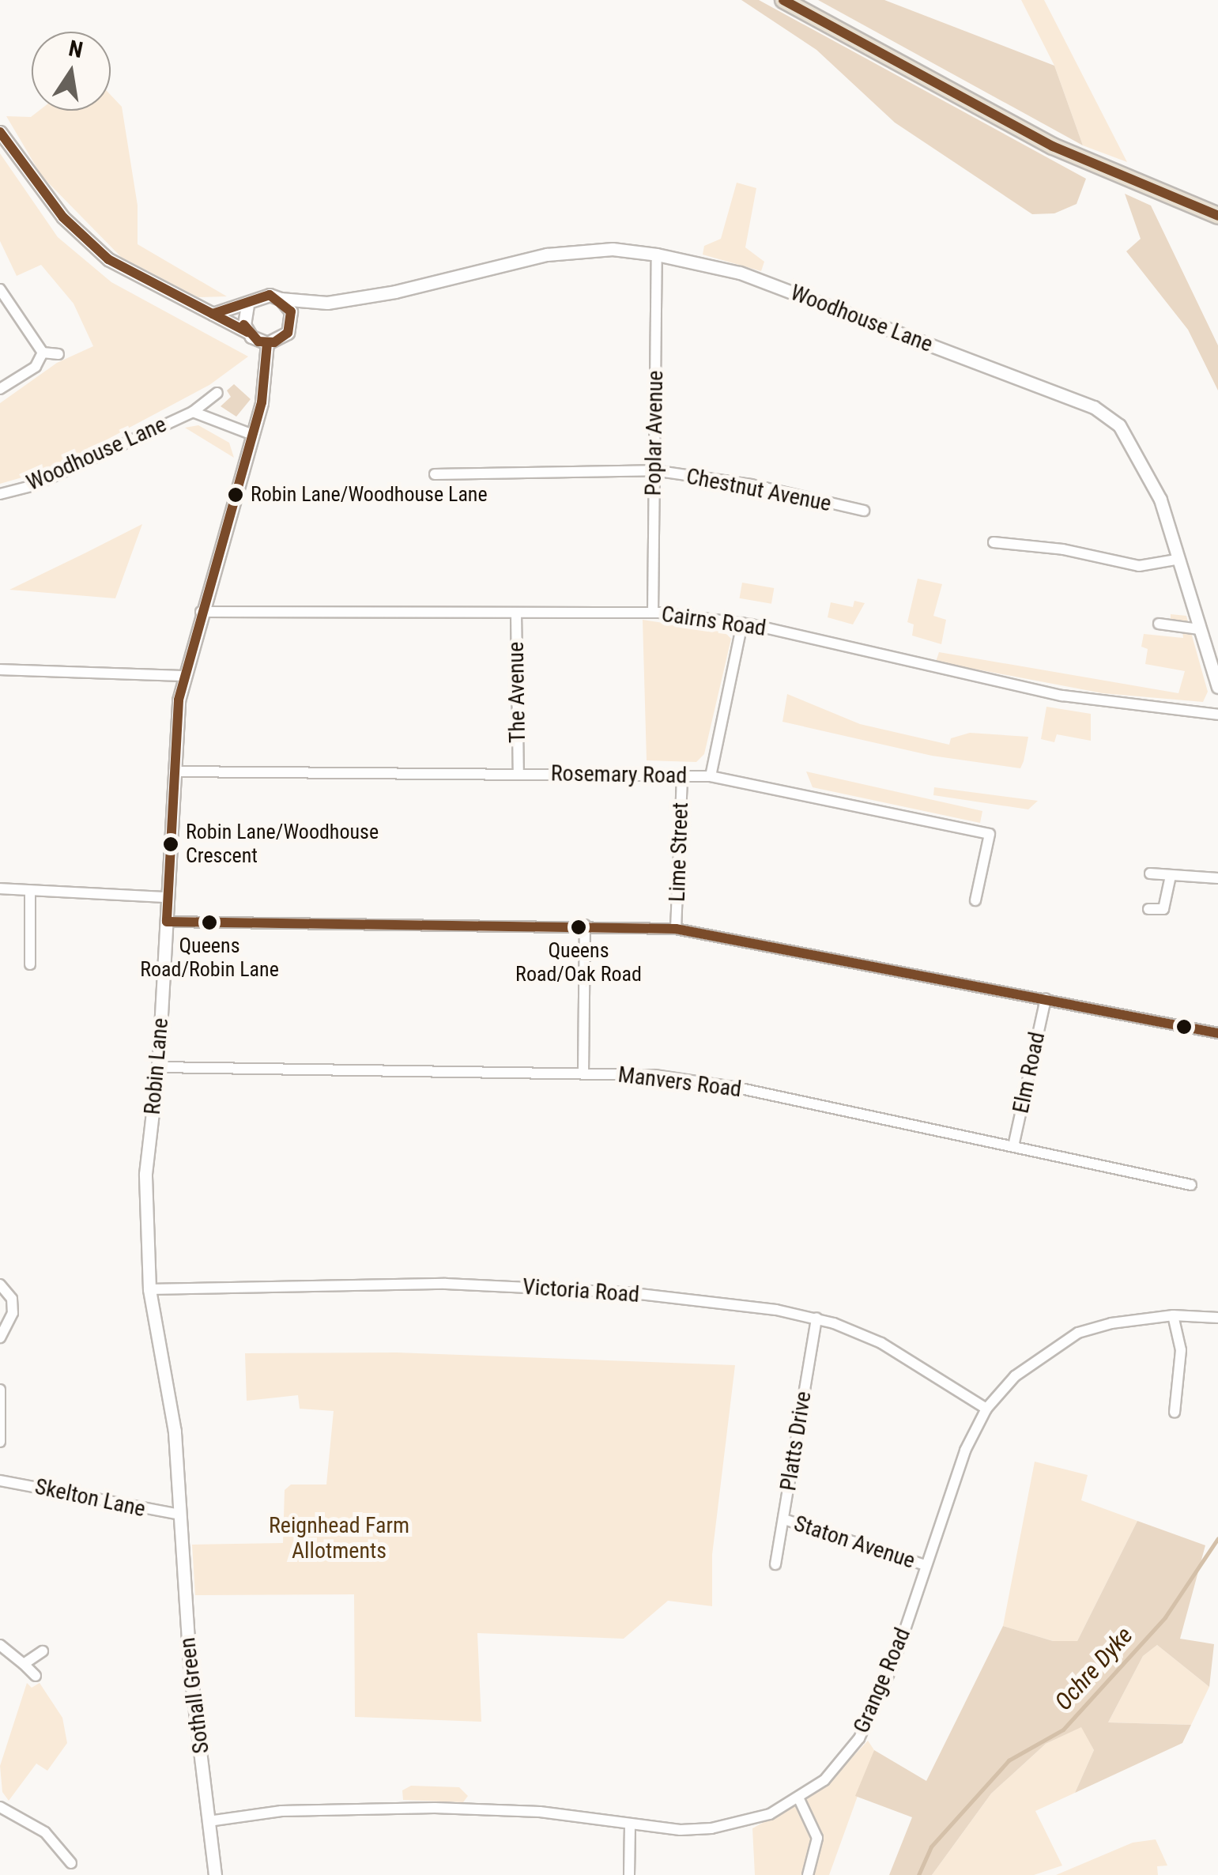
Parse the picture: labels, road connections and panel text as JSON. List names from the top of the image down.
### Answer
{
  "streets": {
    "street": [
      "Woodhouse Lane",
      "Poplar Avenue",
      "Chestnut Avenue",
      "Cairns Road",
      "The Avenue",
      "Rosemary Road",
      "Lime Street",
      "Robin Lane",
      "Elm Road",
      "Manvers Road",
      "Victoria Road",
      "Platts Drive",
      "Skelton Lane",
      "Staton Avenue",
      "Grange Road",
      "Sothall Green"
    ]
  },
  "crossings": [
    ["Woodhouse Lane", "Poplar Avenue"],
    ["Woodhouse Lane", "Robin Lane"],
    ["Poplar Avenue", "Chestnut Avenue"],
    ["Poplar Avenue", "Cairns Road"],
    ["Cairns Road", "The Avenue"],
    ["Cairns Road", "Robin Lane"],
    ["The Avenue", "Rosemary Road"],
    ["Rosemary Road", "Lime Street"],
    ["Rosemary Road", "Robin Lane"],
    ["Robin Lane", "Manvers Road"],
    ["Robin Lane", "Victoria Road"],
    ["Robin Lane", "Skelton Lane"],
    ["Robin Lane", "Sothall Green"],
    ["Elm Road", "Manvers Road"],
    ["Victoria Road", "Platts Drive"],
    ["Victoria Road", "Grange Road"],
    ["Platts Drive", "Staton Avenue"],
    ["Skelton Lane", "Sothall Green"],
    ["Staton Avenue", "Grange Road"],
    ["Grange Road", "Sothall Green"]
  ],
  "water": ["Ochre Dyke"],
  "parks": ["Reignhead Farm Allotments"],
  "places": [
    "Robin Lane/Woodhouse Lane",
    "Robin Lane/Woodhouse Crescent",
    "Queens Road/Robin Lane",
    "Queens Road/Oak Road"
  ],
  "north": "top"
}
